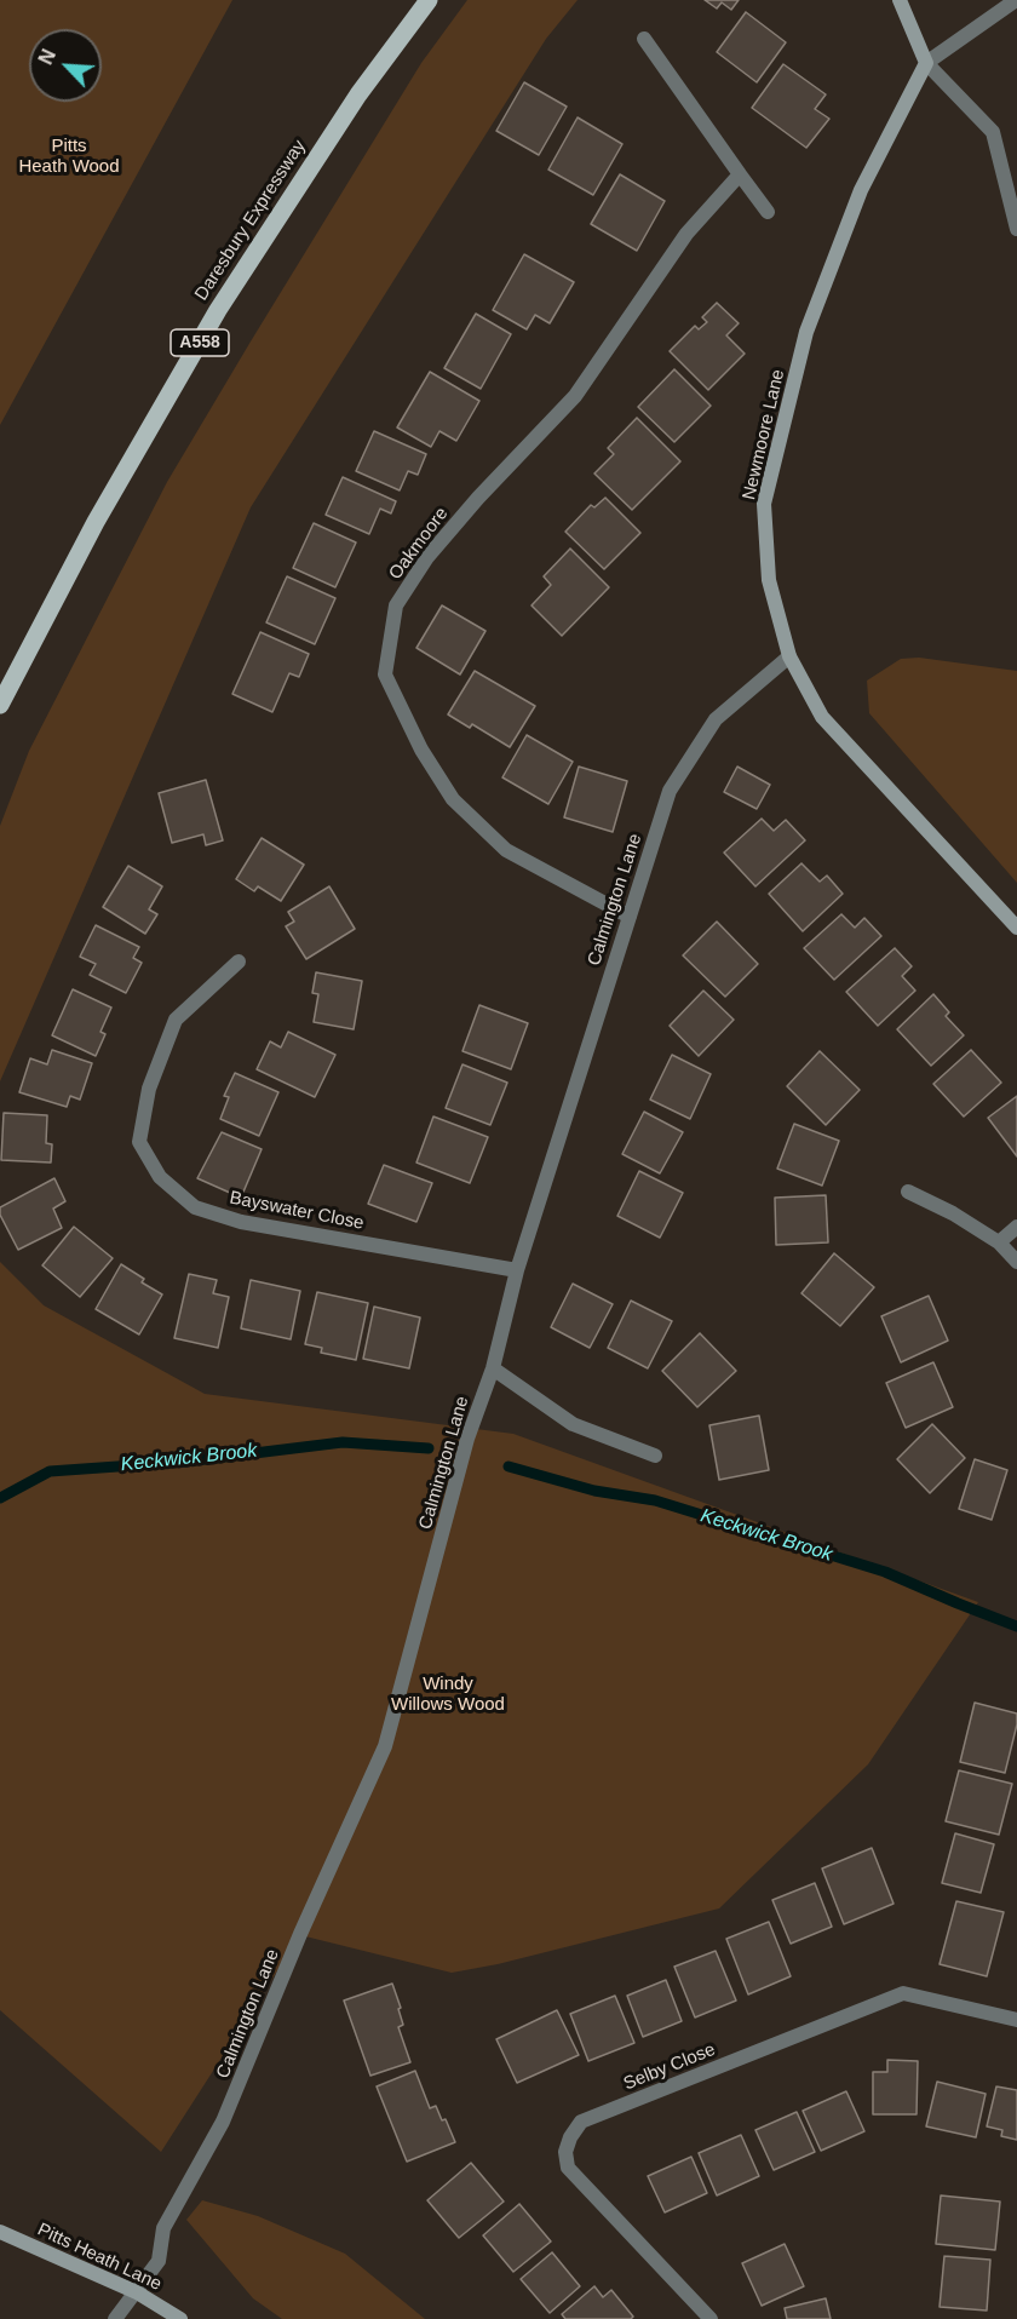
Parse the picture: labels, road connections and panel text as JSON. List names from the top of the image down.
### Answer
{
  "streets": {
    "main road": ["Daresbury Expressway", "A558"],
    "street": [
      "Newmoore Lane",
      "Oakmoore",
      "Calmington Lane",
      "Bayswater Close",
      "Selby Close",
      "Pitts Heath Lane"
    ]
  },
  "crossings": [
    ["Newmoore Lane", "Calmington Lane"],
    ["Oakmoore", "Calmington Lane"],
    ["Calmington Lane", "Bayswater Close"],
    ["Calmington Lane", "Pitts Heath Lane"]
  ],
  "water": ["Keckwick Brook"],
  "parks": ["Pitts Heath Wood", "Windy Willows Wood"],
  "north": "top left"
}
